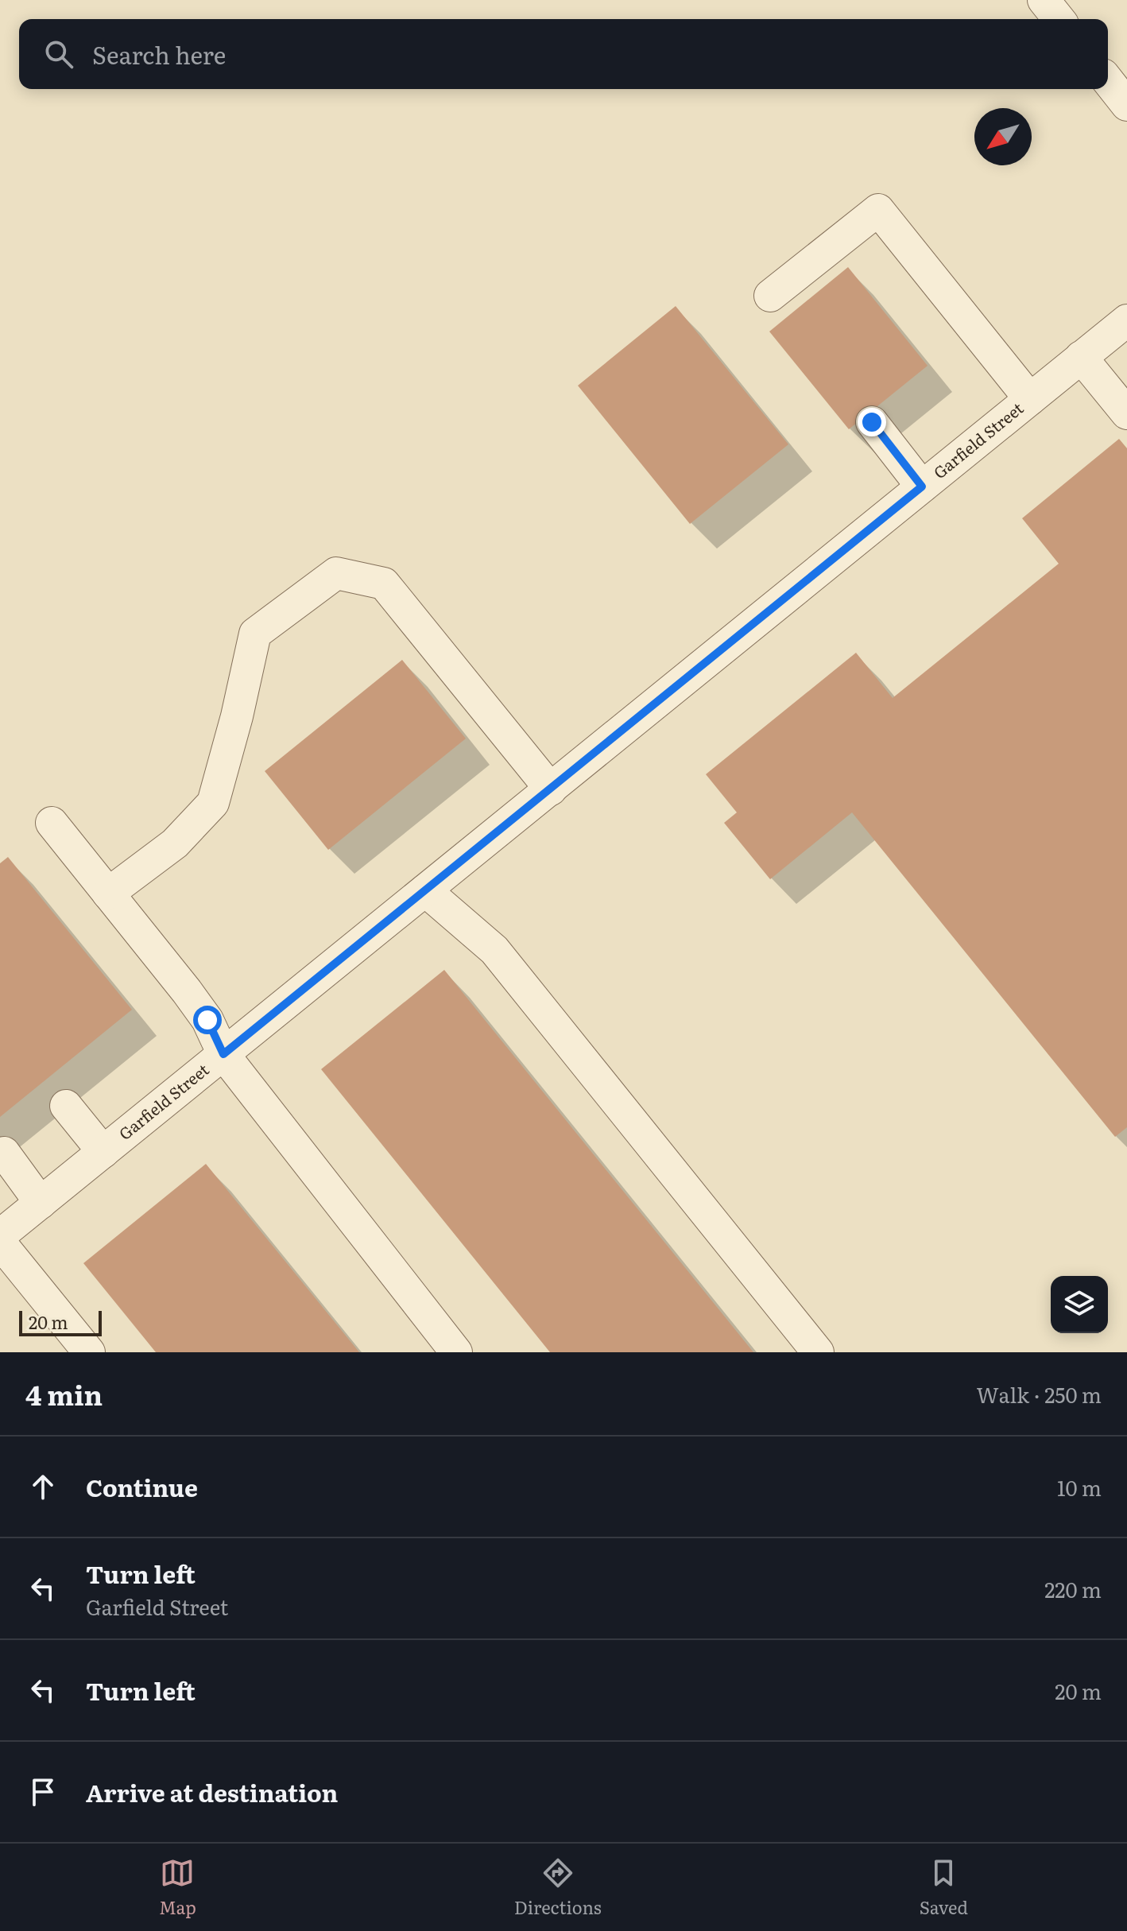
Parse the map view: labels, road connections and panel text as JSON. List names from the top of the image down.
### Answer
{
  "streets": {
    "street": ["Garfield Street"]
  },
  "scale_bar": "20 m",
  "north": "bottom left",
  "page": {
    "search": "Search here",
    "scale": "20 m",
    "heading": ["4 min", "Walk · 250 m"],
    "list": [
      ["Continue", "10 m"],
      ["Turn left", "Garfield Street", "220 m"],
      ["Turn left", "20 m"],
      "Arrive at destination"
    ],
    "nav": ["Map", "Directions", "Saved"]
  }
}
